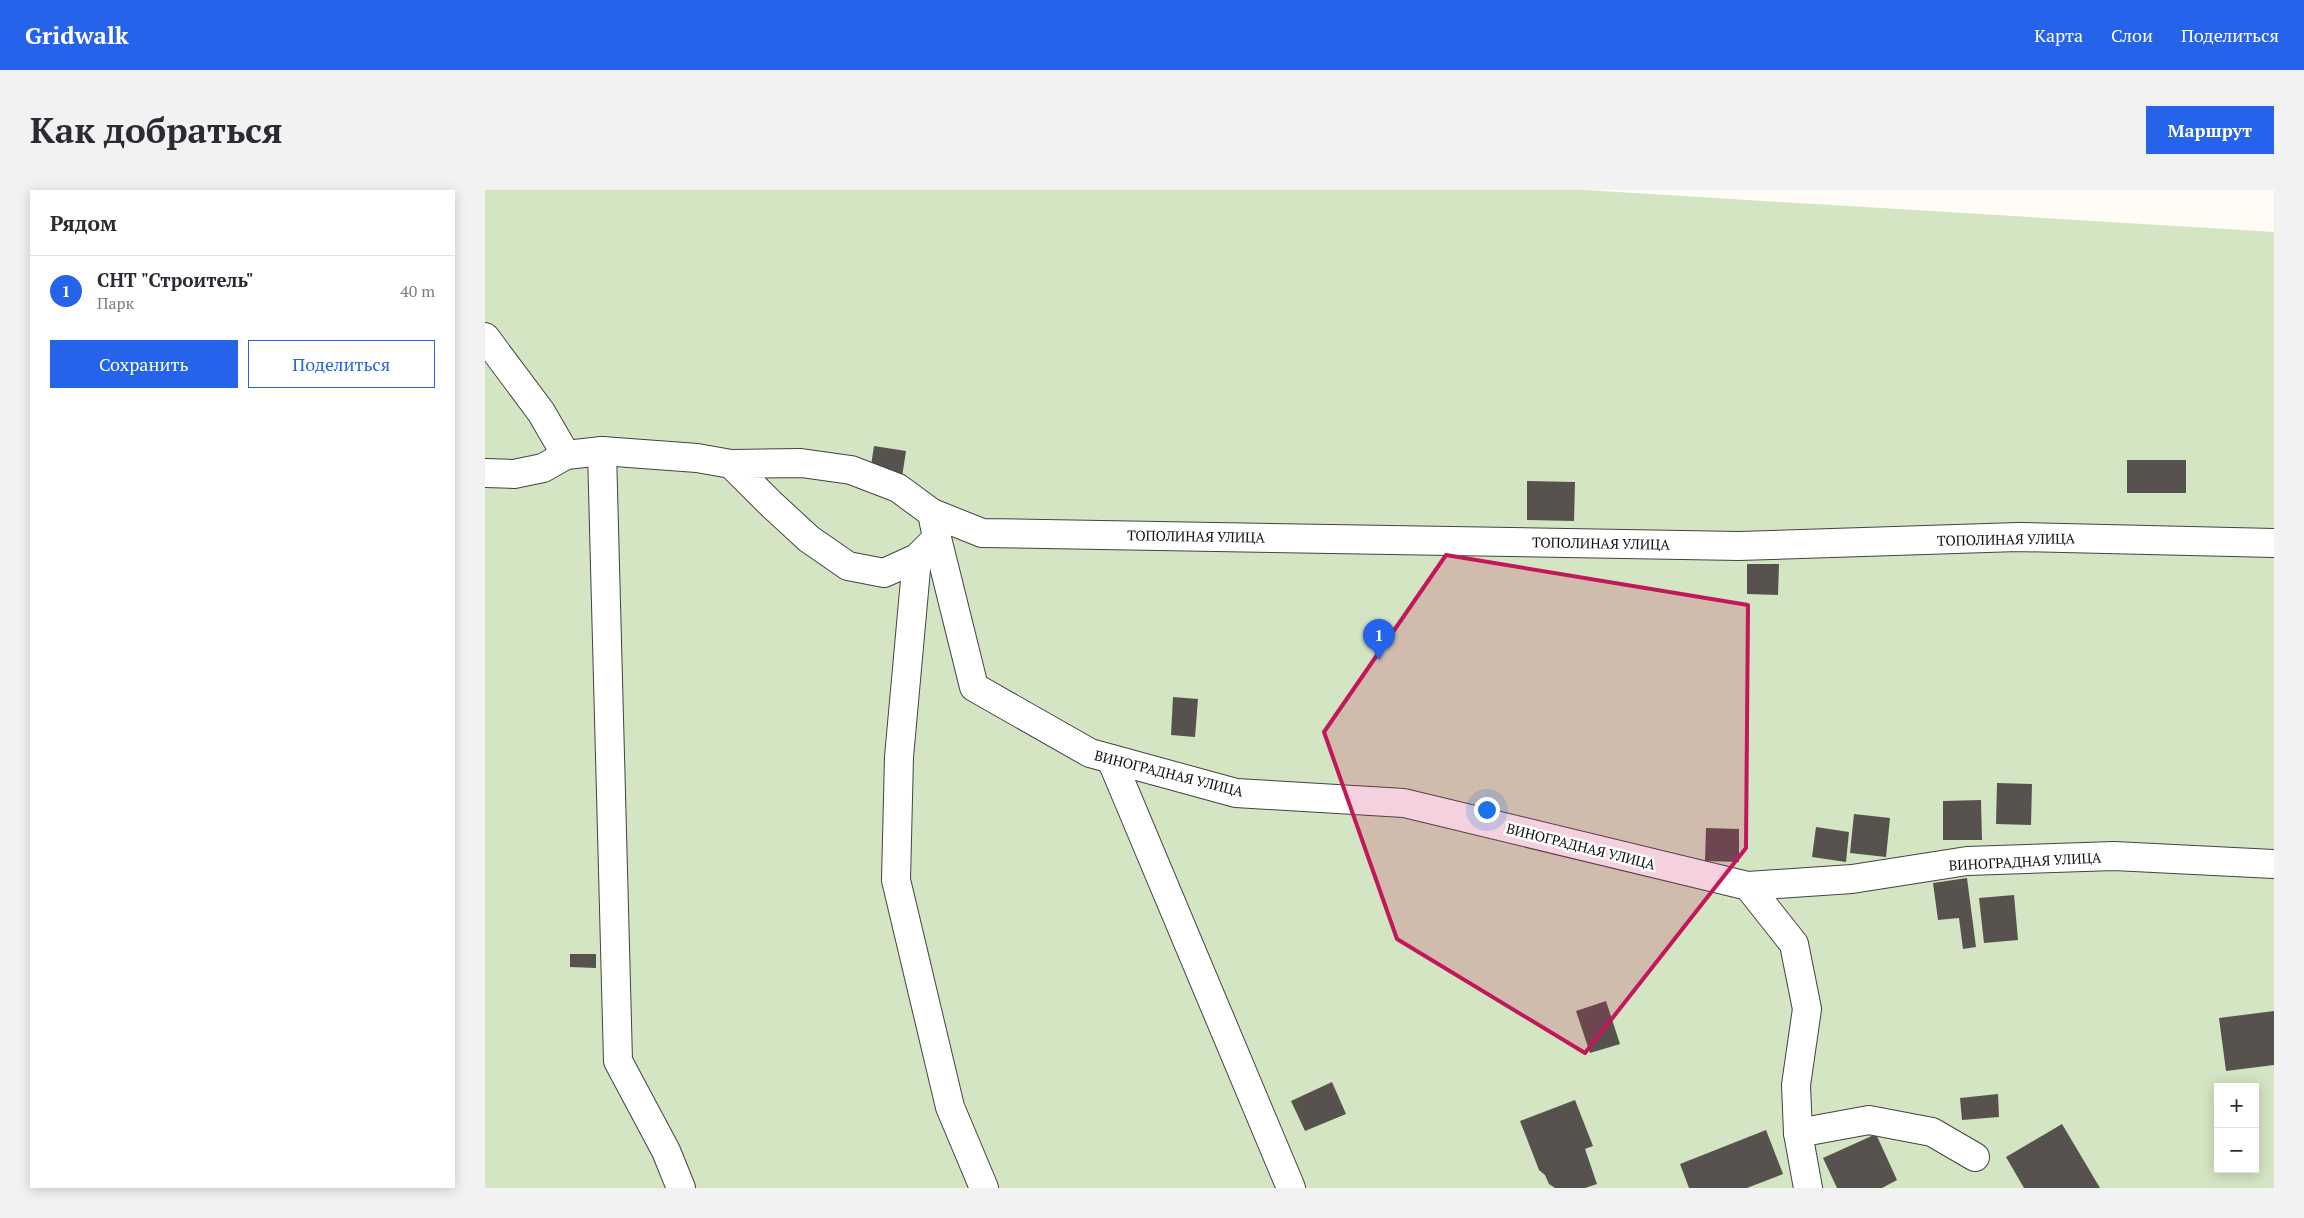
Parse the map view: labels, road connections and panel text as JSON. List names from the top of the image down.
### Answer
{
  "streets": {
    "lane": ["ТОПОЛИНАЯ УЛИЦА", "ВИНОГРАДНАЯ УЛИЦА"]
  },
  "crossings": [
    ["ТОПОЛИНАЯ УЛИЦА", "ВИНОГРАДНАЯ УЛИЦА"]
  ],
  "page": {
    "header": "Gridwalk",
    "nav": ["Карта", "Слои", "Поделиться"],
    "buttons": [
      "Маршрут",
      ["Сохранить", "Поделиться"]
    ],
    "title": "Как добраться",
    "heading": "Рядом",
    "list": [
      {
        "mark": "1",
        "name": "СНТ \"Строитель\"",
        "note": "Парк",
        "value": "40 m"
      }
    ],
    "pins": "1",
    "map_buttons": ["+", "−"]
  }
}
